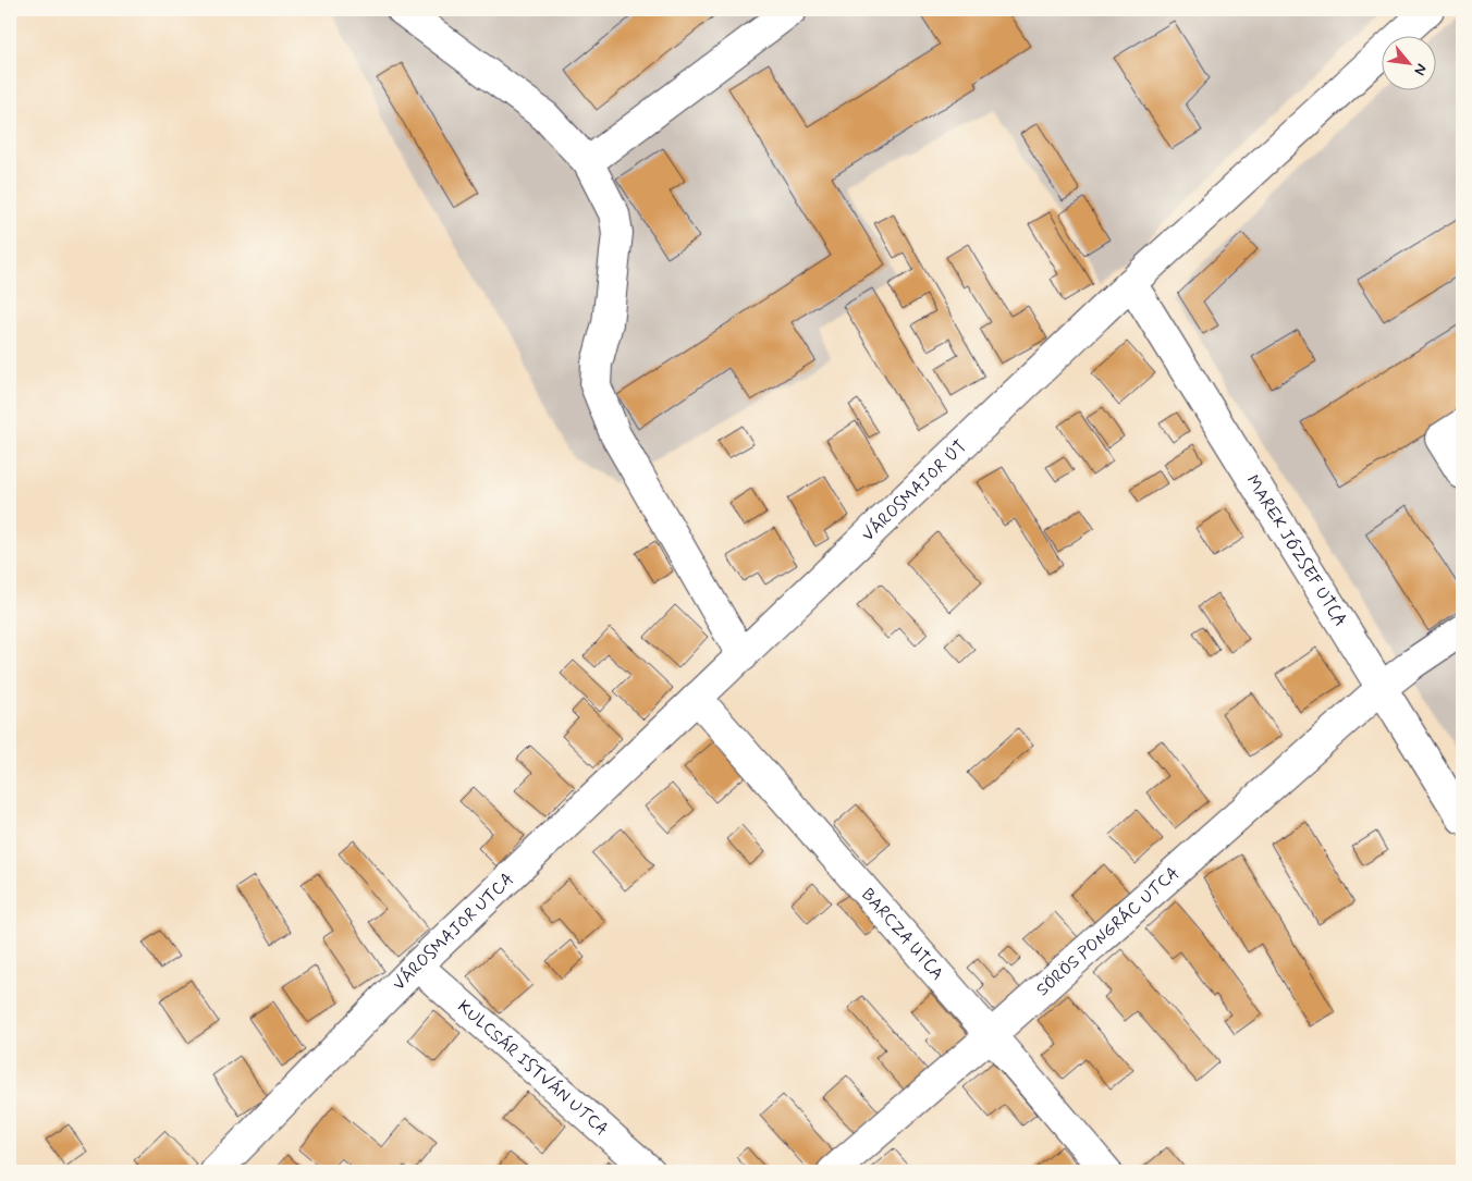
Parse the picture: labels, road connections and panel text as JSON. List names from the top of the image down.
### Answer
{
  "streets": {
    "street": [
      "VÁROSMAJOR ÚT",
      "MAREK JÓZSEF UTCA",
      "SÖRÖS PONGRÁC UTCA",
      "VÁROSMAJOR UTCA",
      "BARCZA UTCA",
      "KULCSÁR ISTVÁN UTCA"
    ]
  },
  "crossings": [
    ["VÁROSMAJOR ÚT", "MAREK JÓZSEF UTCA"],
    ["VÁROSMAJOR ÚT", "VÁROSMAJOR UTCA"],
    ["VÁROSMAJOR ÚT", "BARCZA UTCA"],
    ["MAREK JÓZSEF UTCA", "SÖRÖS PONGRÁC UTCA"],
    ["SÖRÖS PONGRÁC UTCA", "BARCZA UTCA"],
    ["VÁROSMAJOR UTCA", "BARCZA UTCA"],
    ["VÁROSMAJOR UTCA", "KULCSÁR ISTVÁN UTCA"]
  ],
  "north": "bottom right"
}
